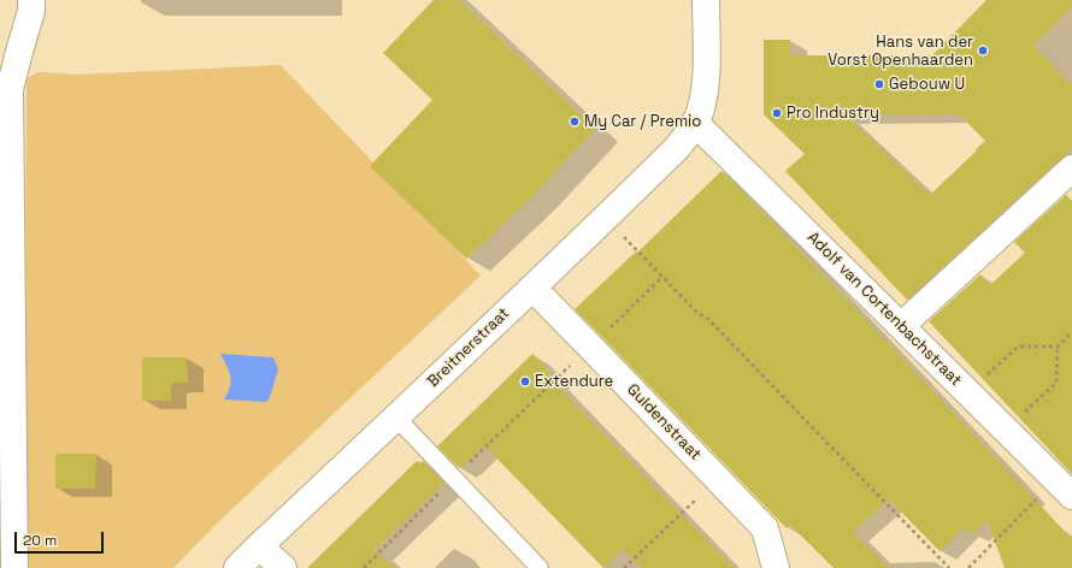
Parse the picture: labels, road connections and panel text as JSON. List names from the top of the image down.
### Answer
{
  "streets": {
    "street": ["Adolf van Cortenbachstraat", "Breitnerstraat", "Guldenstraat"]
  },
  "crossings": [
    ["Adolf van Cortenbachstraat", "Breitnerstraat"],
    ["Breitnerstraat", "Guldenstraat"]
  ],
  "places": [
    "Hans van der Vorst Openhaarden",
    "Gebouw U",
    "Pro Industry",
    "My Car / Premio",
    "Extendure"
  ],
  "scale_bar": "20 m"
}
